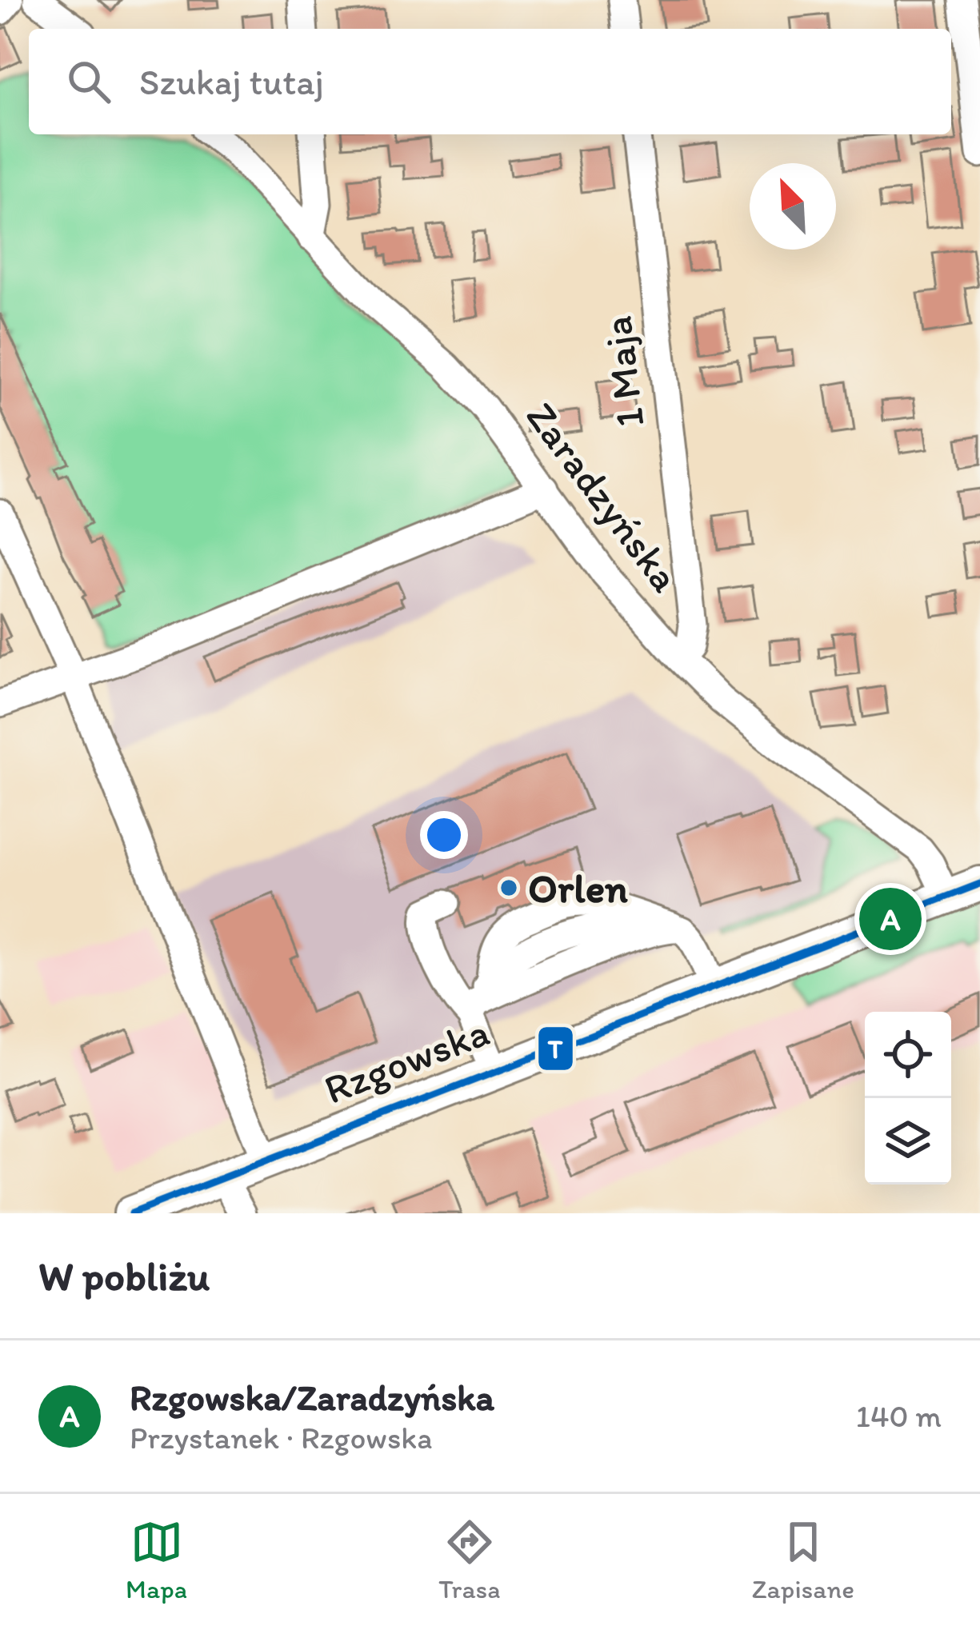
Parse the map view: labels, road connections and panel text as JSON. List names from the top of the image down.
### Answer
{
  "streets": {
    "main road": ["Rzgowska"],
    "street": ["1 Maja", "Zaradzyńska"]
  },
  "crossings": [
    ["1 Maja", "Zaradzyńska"],
    ["Zaradzyńska", "Rzgowska"]
  ],
  "places": ["Orlen"],
  "lines": ["transit line T"],
  "north": "top left",
  "page": {
    "search": "Szukaj tutaj",
    "pins": "A",
    "heading": "W pobliżu",
    "list": [
      {
        "mark": "A",
        "name": "Rzgowska/Zaradzyńska",
        "note": "Przystanek · Rzgowska",
        "value": "140 m"
      }
    ],
    "nav": ["Mapa", "Trasa", "Zapisane"]
  }
}
